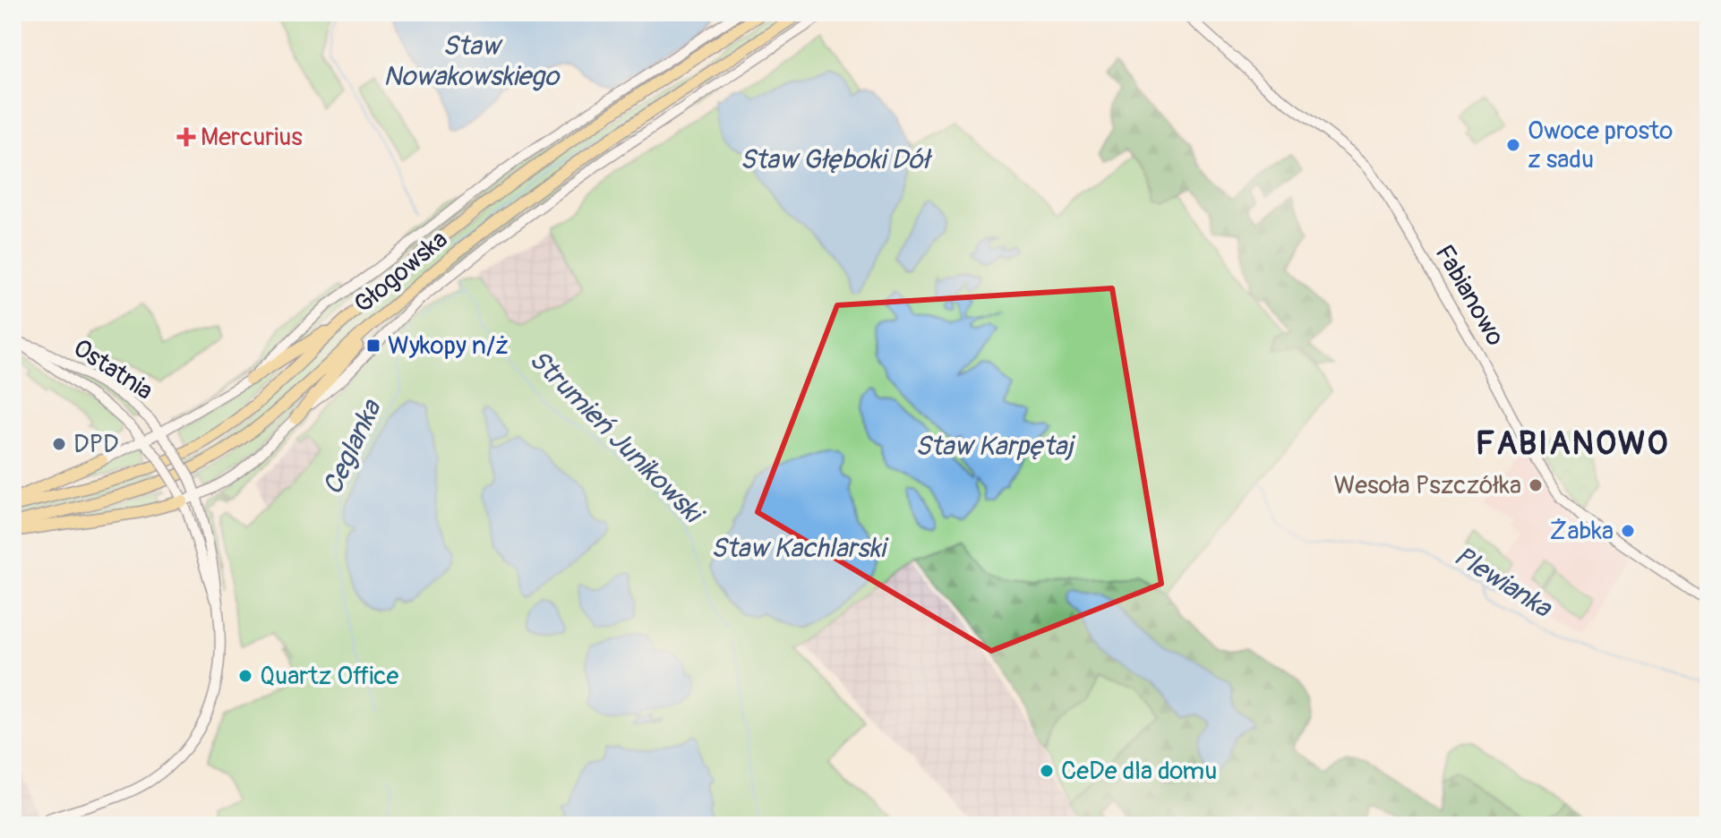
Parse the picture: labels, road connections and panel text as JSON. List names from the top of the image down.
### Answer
{
  "streets": {
    "main road": ["Głogowska"],
    "street": ["Fabianowo", "Ostatnia"]
  },
  "crossings": [
    ["Głogowska", "Ostatnia"]
  ],
  "districts": ["FABIANOWO"],
  "water": [
    "Staw Nowakowskiego",
    "Staw Głęboki Dół",
    "Strumień Junikowski",
    "Staw Karpętaj",
    "Ceglanka",
    "Staw Kachlarski",
    "Plewianka"
  ],
  "places": {
    "health": ["Mercurius"],
    "other": [
      "Owoce prosto z sadu",
      "DPD",
      "Wesoła Pszczółka",
      "Żabka",
      "Quartz Office",
      "CeDe dla domu"
    ],
    "transit": ["Wykopy n/ż"]
  }
}
